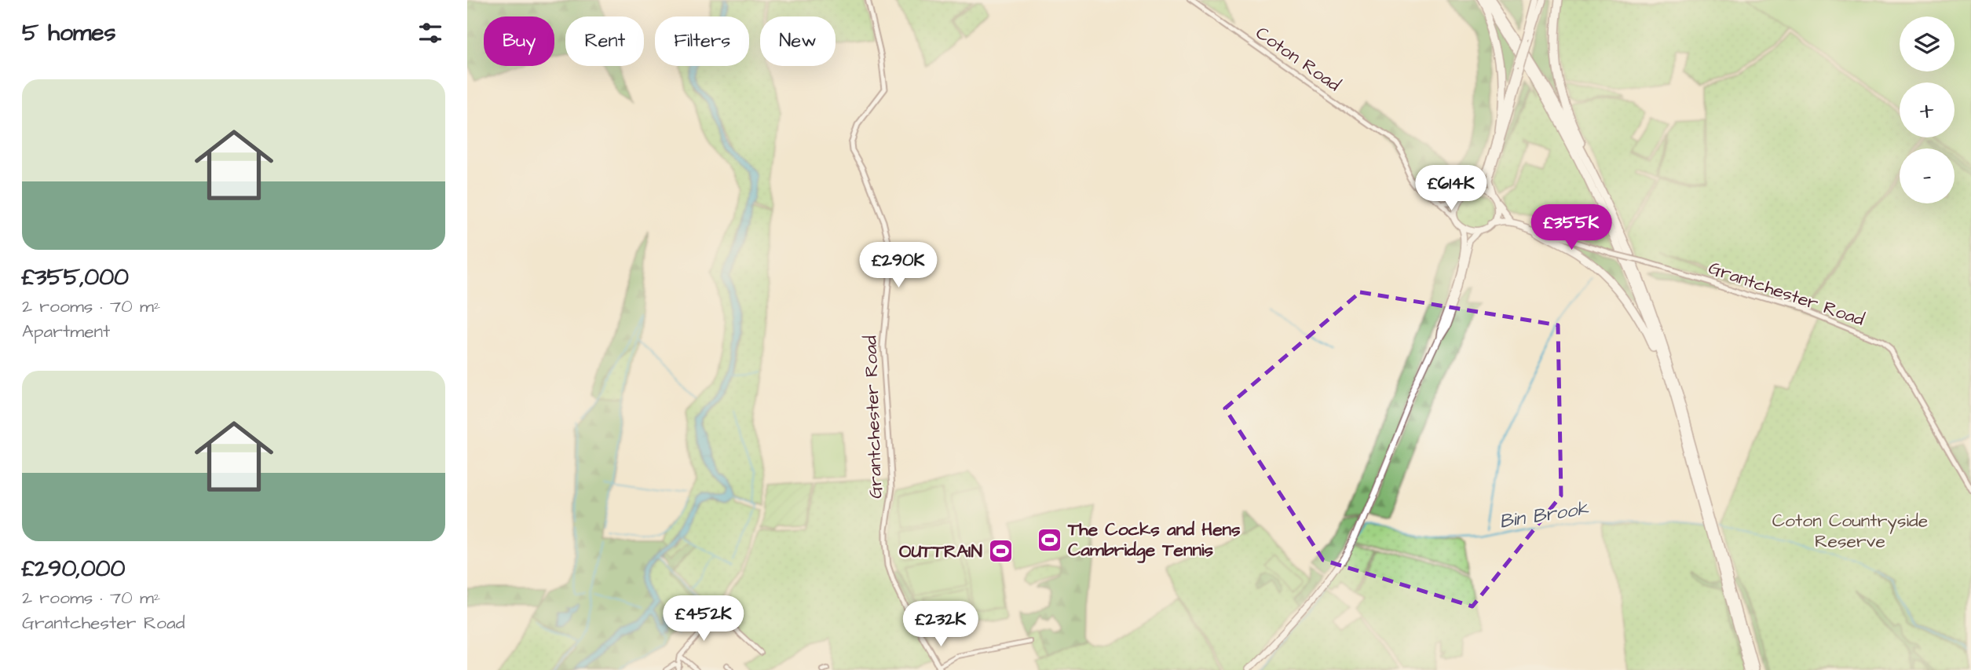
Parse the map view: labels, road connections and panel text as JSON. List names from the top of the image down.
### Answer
{
  "streets": {
    "street": ["Coton Road", "Grantchester Road"]
  },
  "water": ["Bin Brook"],
  "parks": ["Coton Countryside Reserve"],
  "places": {
    "sports": ["The Cocks and Hens Cambridge Tennis", "OUTTRAIN"]
  },
  "page": {
    "heading": "5 homes",
    "map_buttons": ["+", "−"],
    "chip": [
      "Buy",
      "Rent",
      "Filters",
      "New"
    ],
    "list": [
      {
        "name": "£355,000",
        "note": "2 rooms · 70 m² · Apartment"
      },
      {
        "name": "£290,000",
        "note": "2 rooms · 70 m² · Grantchester Road"
      }
    ],
    "price": [
      "£614K",
      "£355K",
      "£290K",
      "£452K",
      "£232K"
    ]
  }
}
